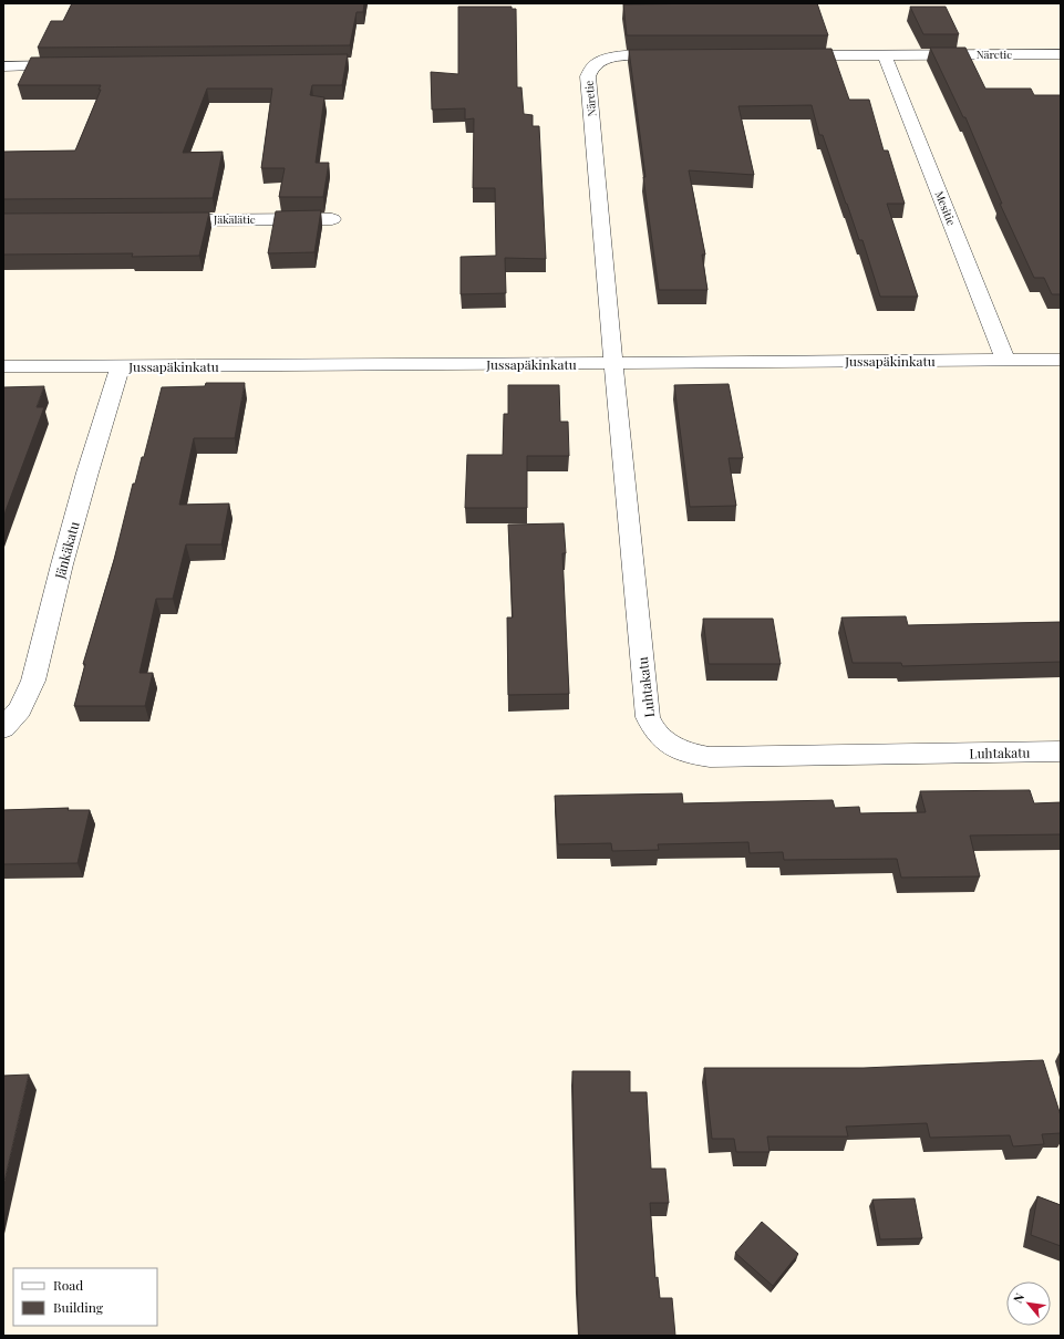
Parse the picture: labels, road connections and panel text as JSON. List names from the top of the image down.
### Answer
{
  "streets": {
    "street": [
      "Näretie",
      "Mesitie",
      "Jäkälätie",
      "Jussapäkinkatu",
      "Jänkäkatu",
      "Luhtakatu"
    ]
  },
  "crossings": [
    ["Näretie", "Mesitie"],
    ["Näretie", "Jussapäkinkatu"],
    ["Näretie", "Luhtakatu"],
    ["Mesitie", "Jussapäkinkatu"],
    ["Jussapäkinkatu", "Jänkäkatu"],
    ["Jussapäkinkatu", "Luhtakatu"]
  ],
  "legend": ["Road", "Building"],
  "north": "top left"
}
